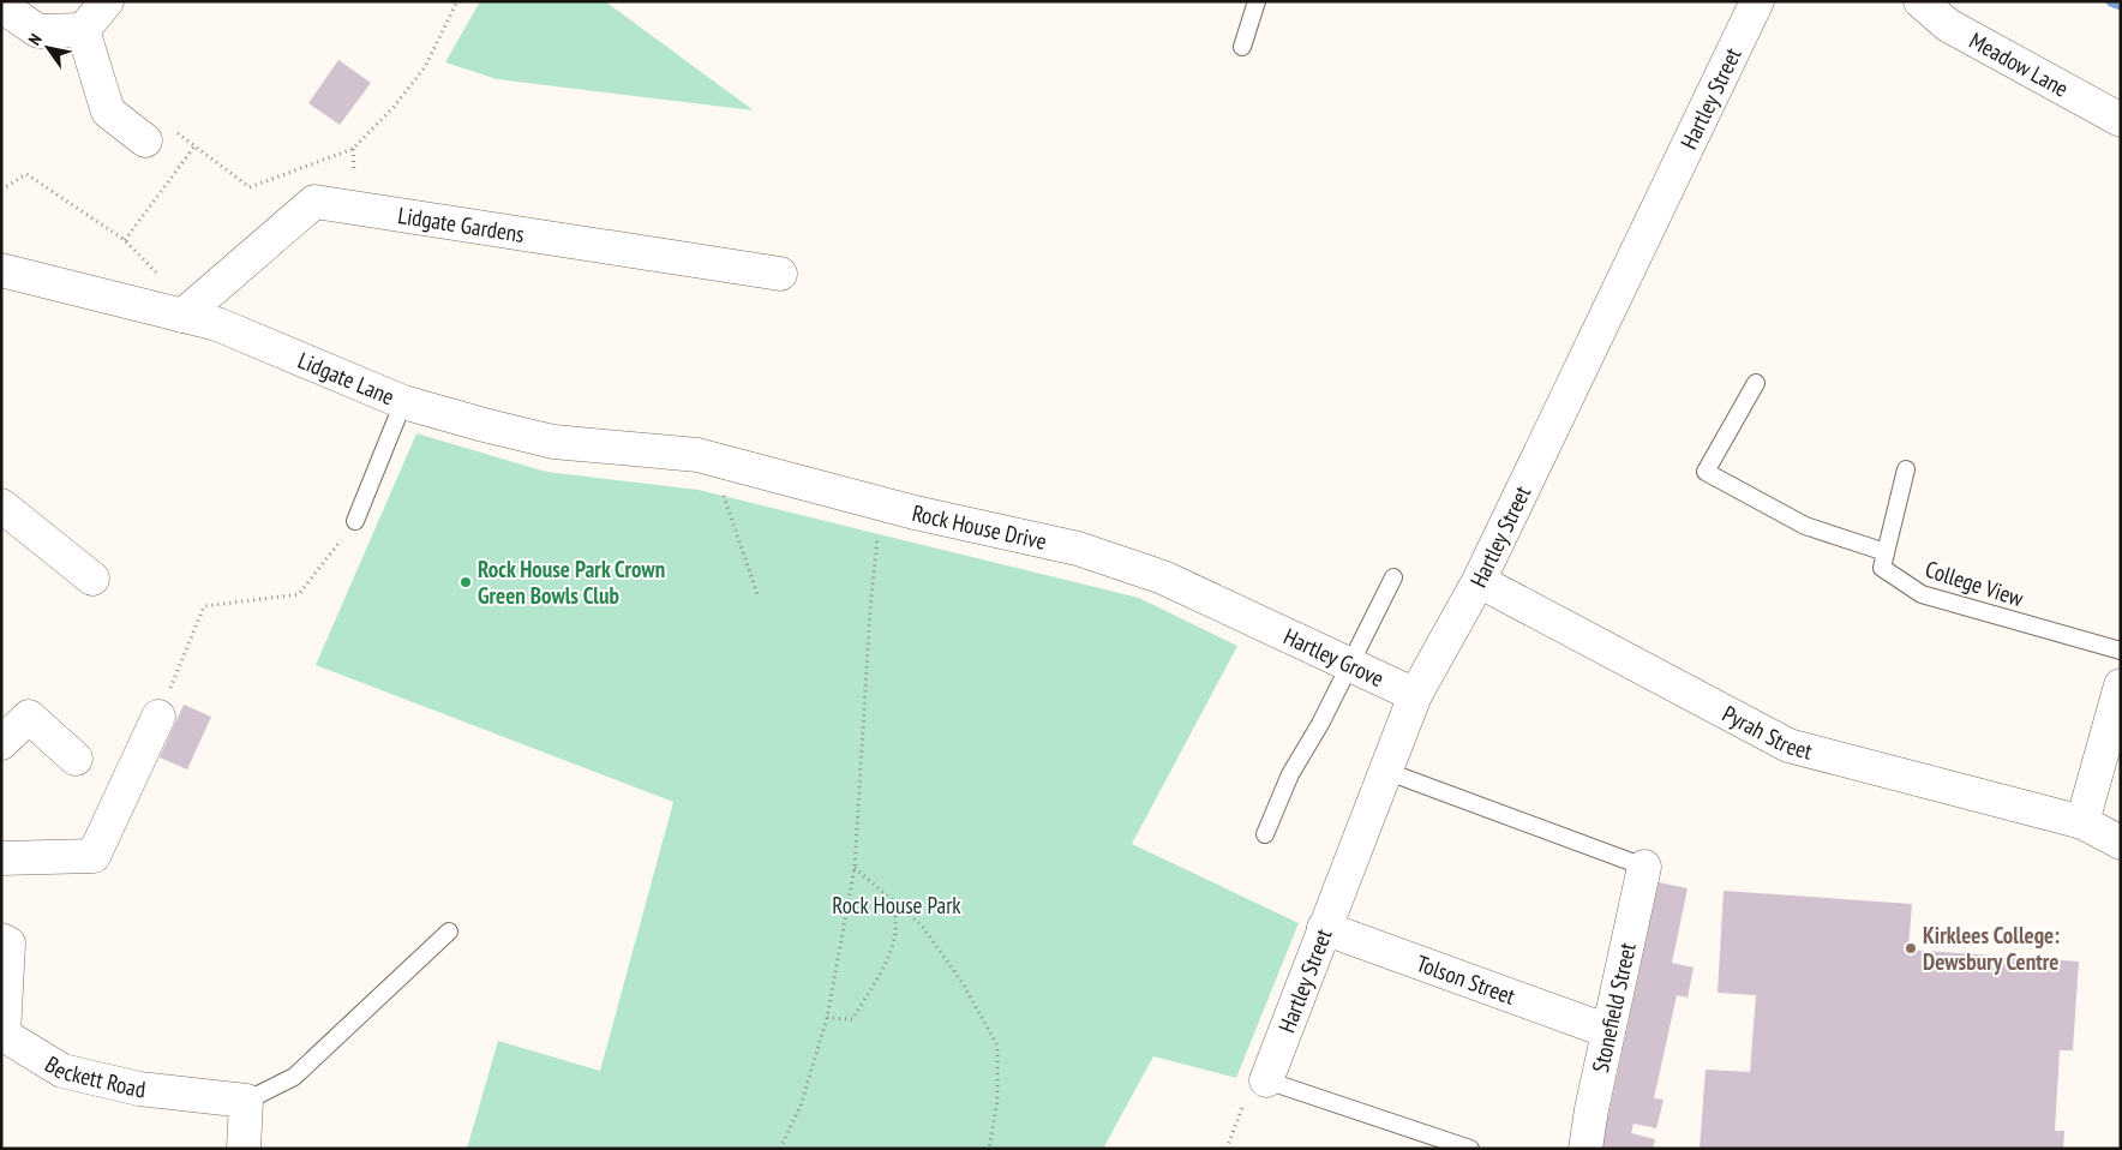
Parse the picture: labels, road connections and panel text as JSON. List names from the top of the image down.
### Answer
{
  "streets": {
    "street": [
      "Meadow Lane",
      "Hartley Street",
      "Lidgate Gardens",
      "Lidgate Lane",
      "Rock House Drive",
      "Hartley Grove",
      "Pyrah Street",
      "Tolson Street",
      "Stonefield Street",
      "Beckett Road"
    ],
    "lane": ["College View"]
  },
  "crossings": [
    ["Hartley Street", "Hartley Grove"],
    ["Hartley Street", "Pyrah Street"],
    ["Hartley Street", "Tolson Street"],
    ["Lidgate Gardens", "Lidgate Lane"],
    ["Lidgate Lane", "Rock House Drive"],
    ["Rock House Drive", "Hartley Grove"],
    ["Tolson Street", "Stonefield Street"]
  ],
  "parks": ["Rock House Park"],
  "places": ["Rock House Park Crown Green Bowls Club", "Kirklees College: Dewsbury Centre"],
  "north": "top left"
}
